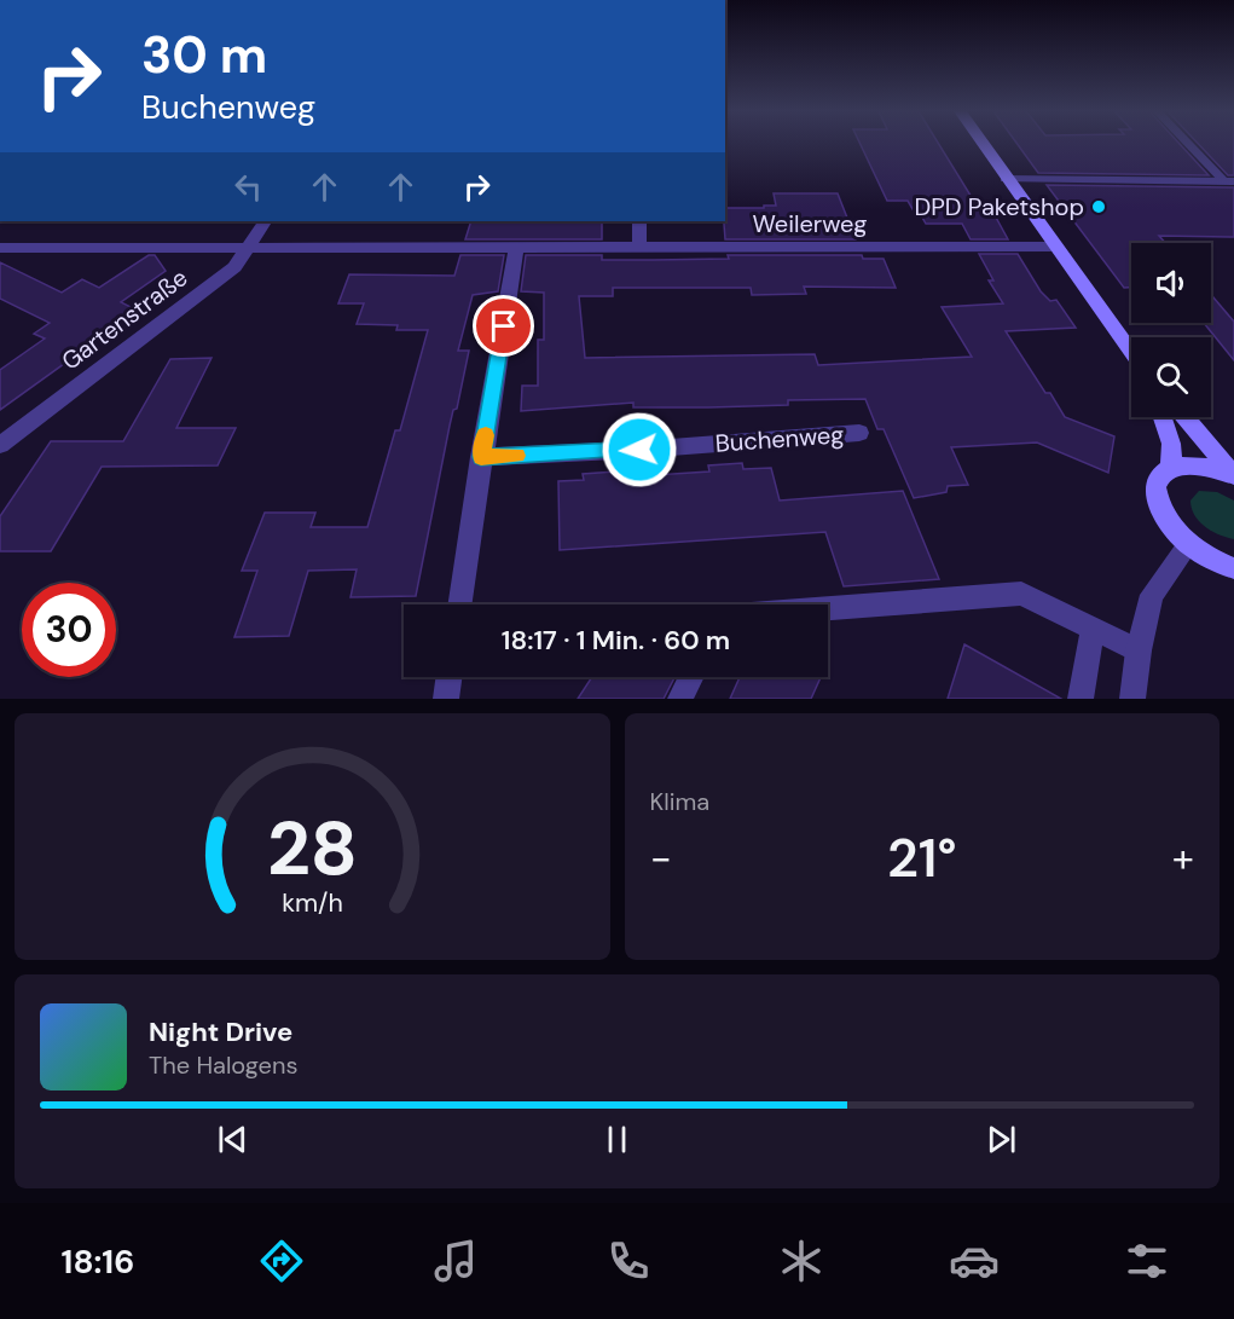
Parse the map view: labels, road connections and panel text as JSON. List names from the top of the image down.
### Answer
{
  "streets": {
    "street": ["Weilerweg", "Gartenstraße", "Buchenweg"]
  },
  "crossings": [
    ["Weilerweg", "Gartenstraße"]
  ],
  "places": ["DPD Paketshop"],
  "page": {
    "turn": ["30 m", "Buchenweg"],
    "limit": "30",
    "trip": "18:17 · 1 Min. · 60 m",
    "tile": "Klima",
    "heat": ["−", "21°", "+"],
    "song": ["Night Drive", "The Halogens"],
    "tabs": "18:16",
    "gauge": ["28", "km/h"]
  }
}
